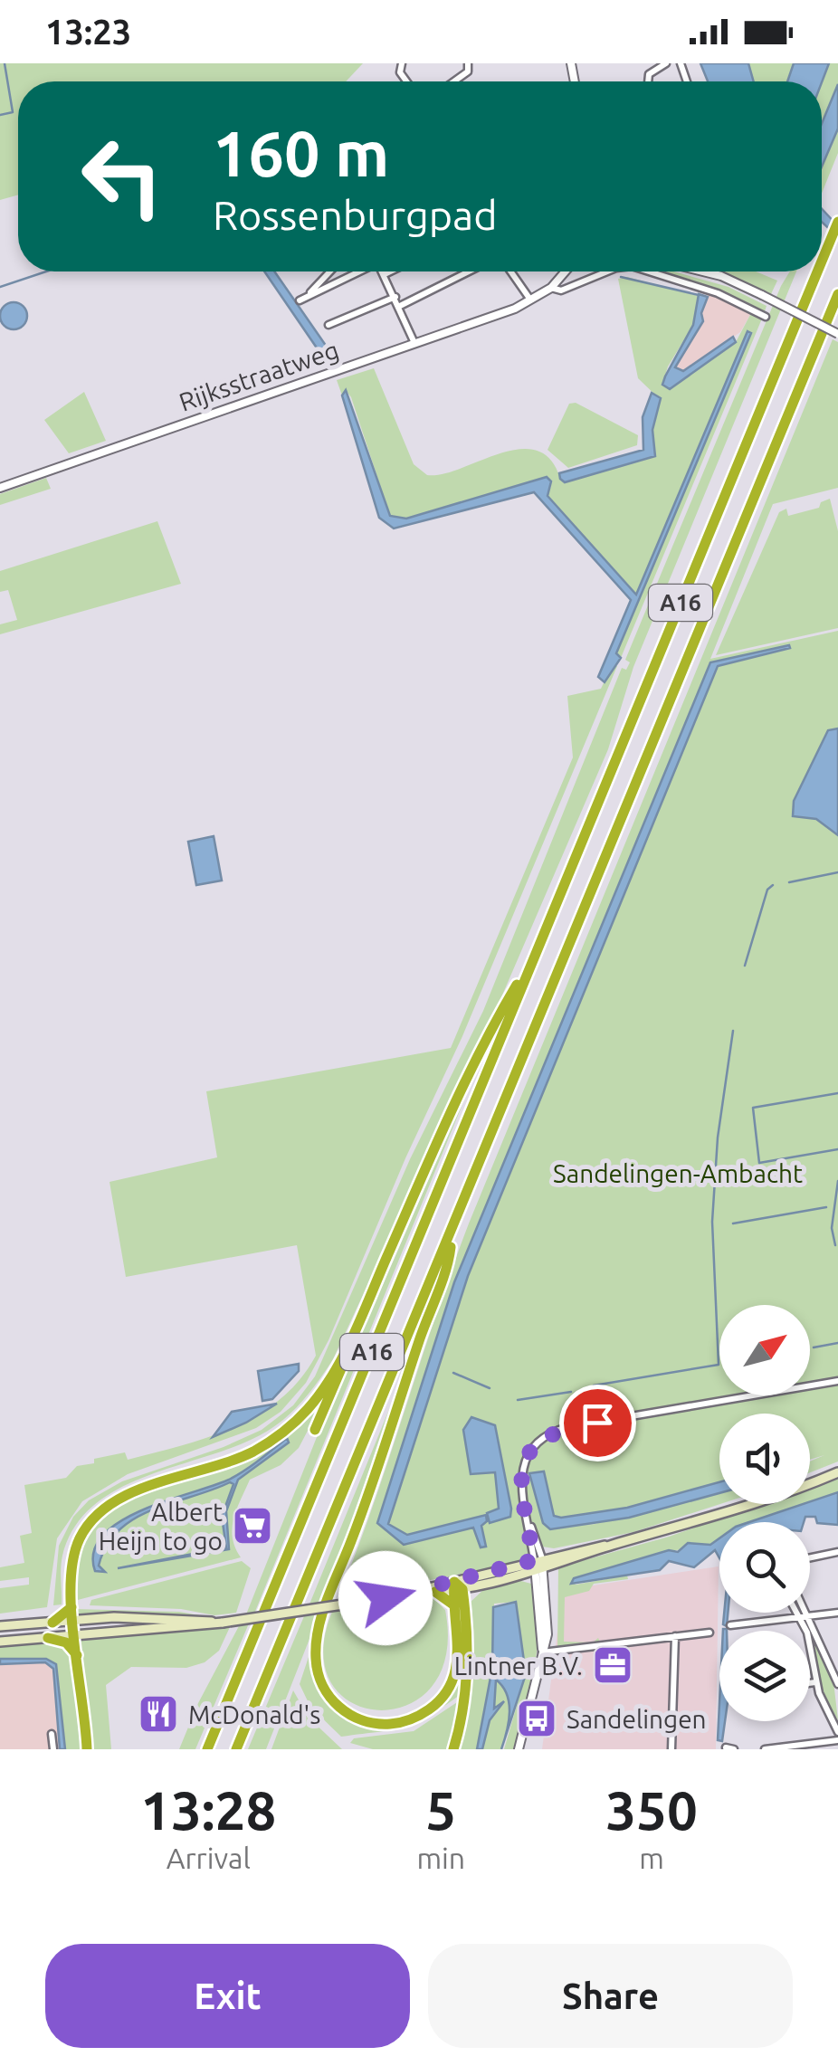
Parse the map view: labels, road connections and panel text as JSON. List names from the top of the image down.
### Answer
{
  "streets": {
    "highway": ["A16"],
    "street": ["Rijksstraatweg"]
  },
  "parks": ["Sandelingen-Ambacht"],
  "places": {
    "supermarket": ["Albert Heijn to go"],
    "office": ["Lintner B.V."],
    "restaurant": ["McDonald's"],
    "bus stop": ["Sandelingen"]
  },
  "north": "top right",
  "page": {
    "status": "13:23",
    "turn": ["160 m", "Rossenburgpad"],
    "eta": [
      "13:28",
      "Arrival",
      "5",
      "min",
      "350",
      "m"
    ],
    "buttons": ["Exit", "Share"]
  }
}
